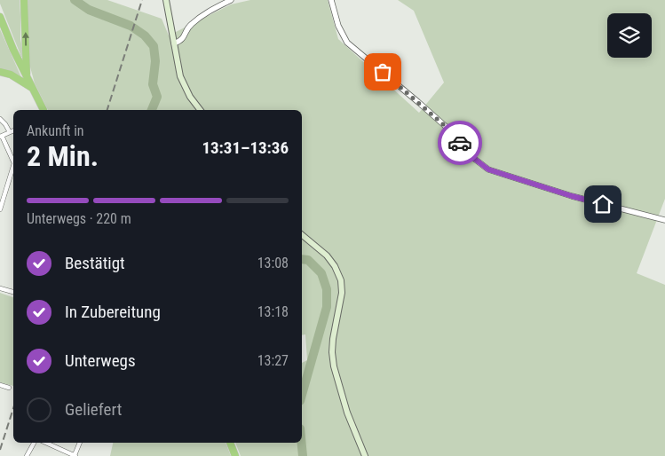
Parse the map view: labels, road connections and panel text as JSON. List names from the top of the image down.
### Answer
{
  "page": {
    "heading": ["2 Min.", "Ankunft in", "13:31–13:36"],
    "bar": "Unterwegs · 220 m",
    "list": [
      ["Bestätigt", "13:08"],
      ["In Zubereitung", "13:18"],
      ["Unterwegs", "13:27"],
      "Geliefert"
    ]
  }
}
